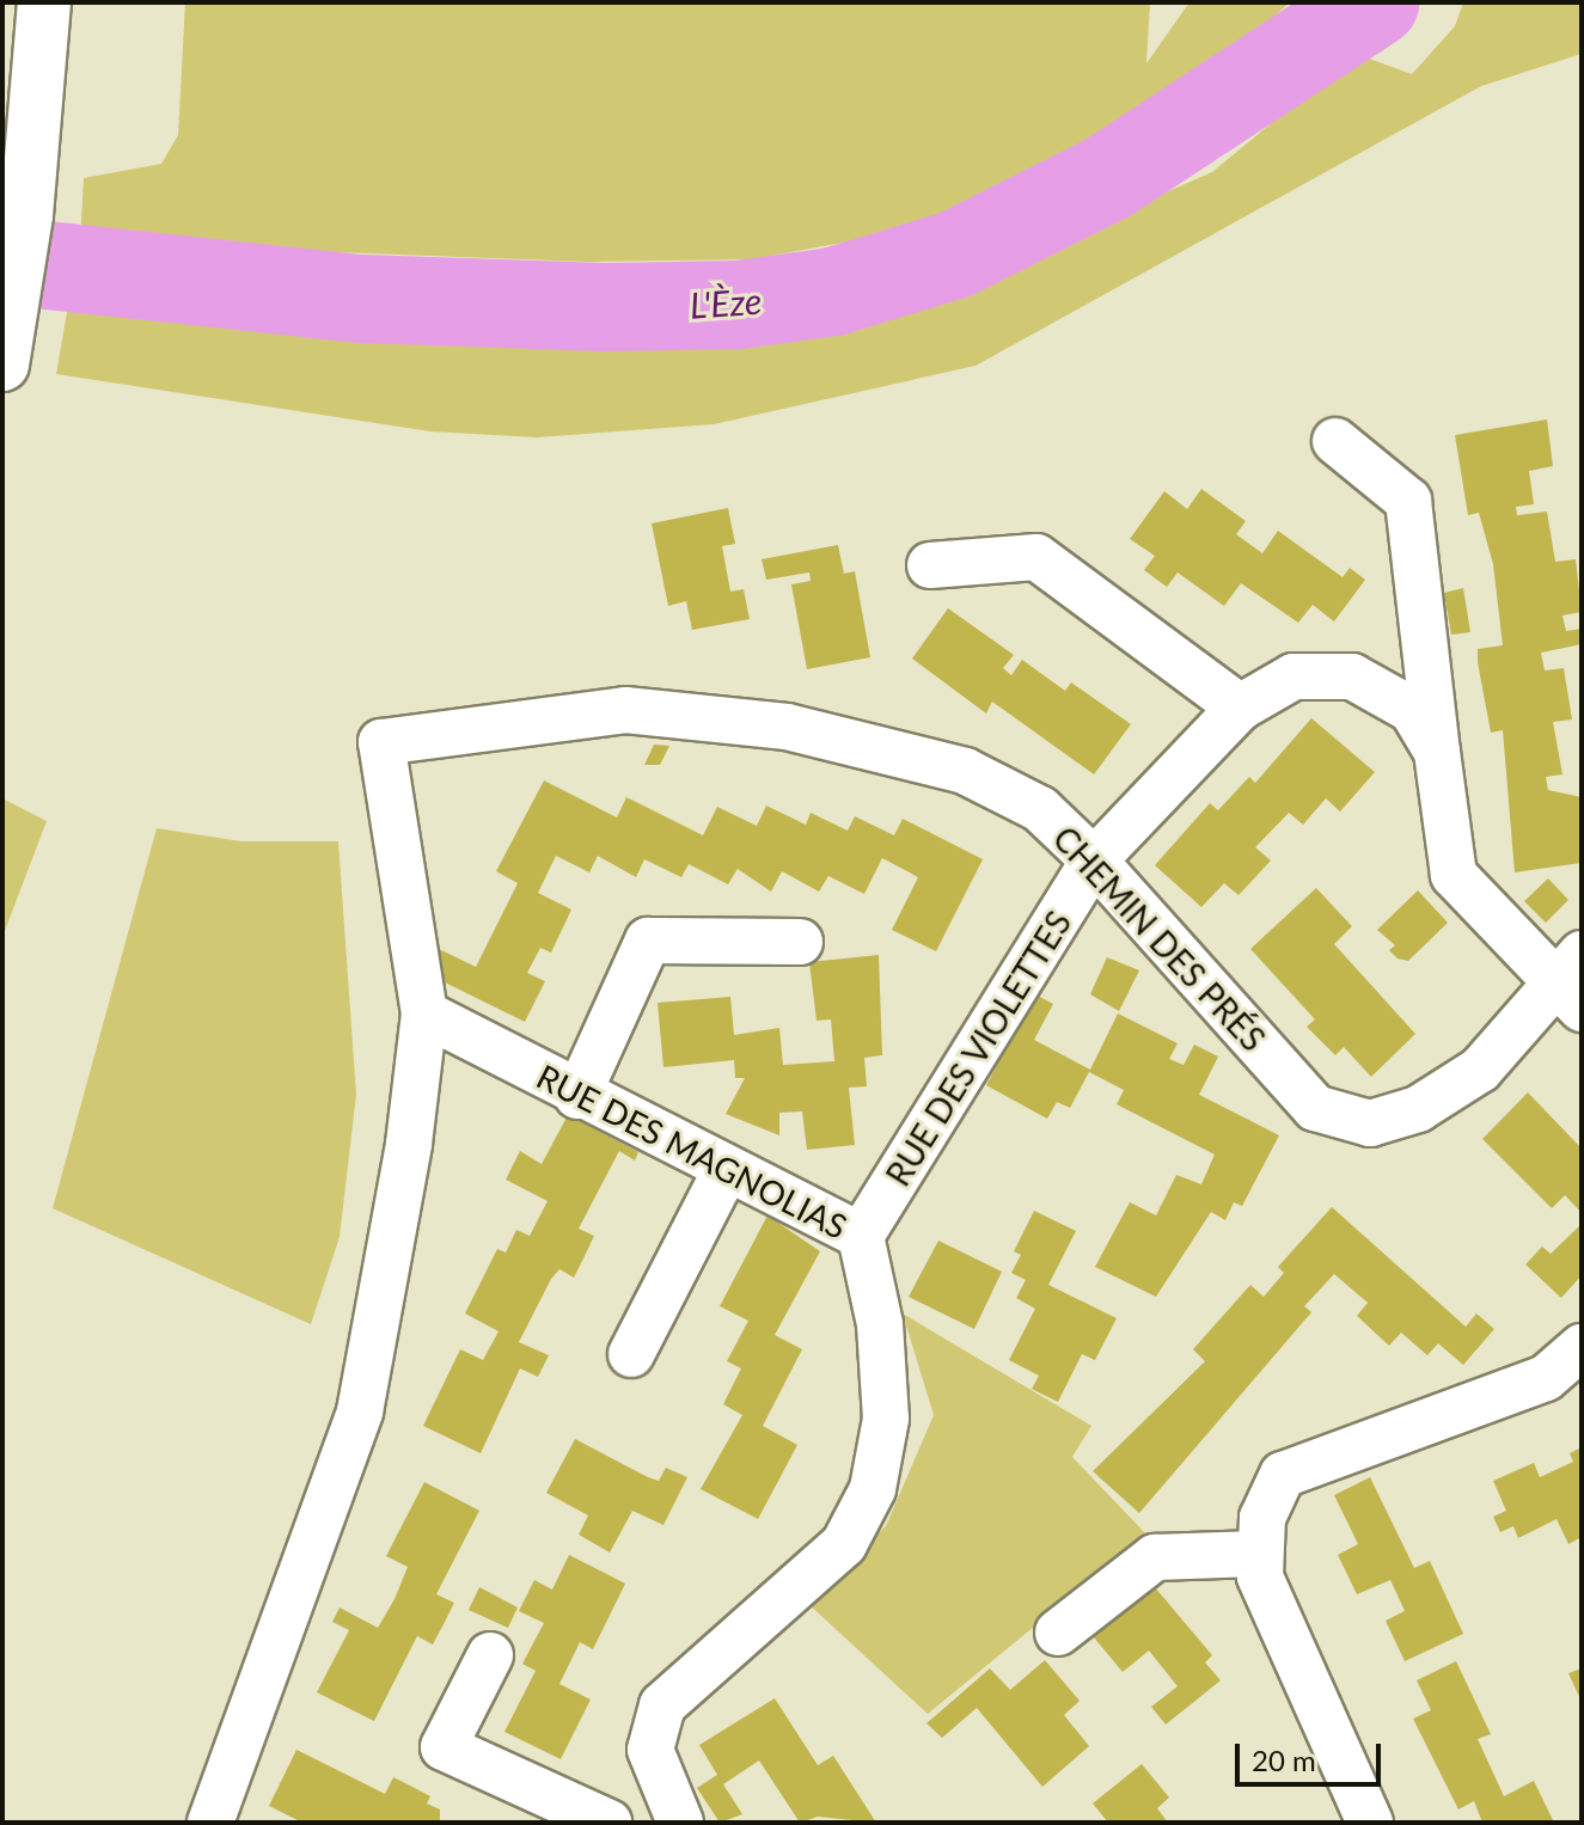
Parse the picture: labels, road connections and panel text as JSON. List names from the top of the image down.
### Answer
{
  "streets": {
    "street": ["CHEMIN DES PRÉS", "RUE DES VIOLETTES", "RUE DES MAGNOLIAS"]
  },
  "crossings": [
    ["CHEMIN DES PRÉS", "RUE DES VIOLETTES"],
    ["CHEMIN DES PRÉS", "RUE DES MAGNOLIAS"],
    ["RUE DES VIOLETTES", "RUE DES MAGNOLIAS"]
  ],
  "water": ["L'Èze"],
  "scale_bar": "20 m"
}
